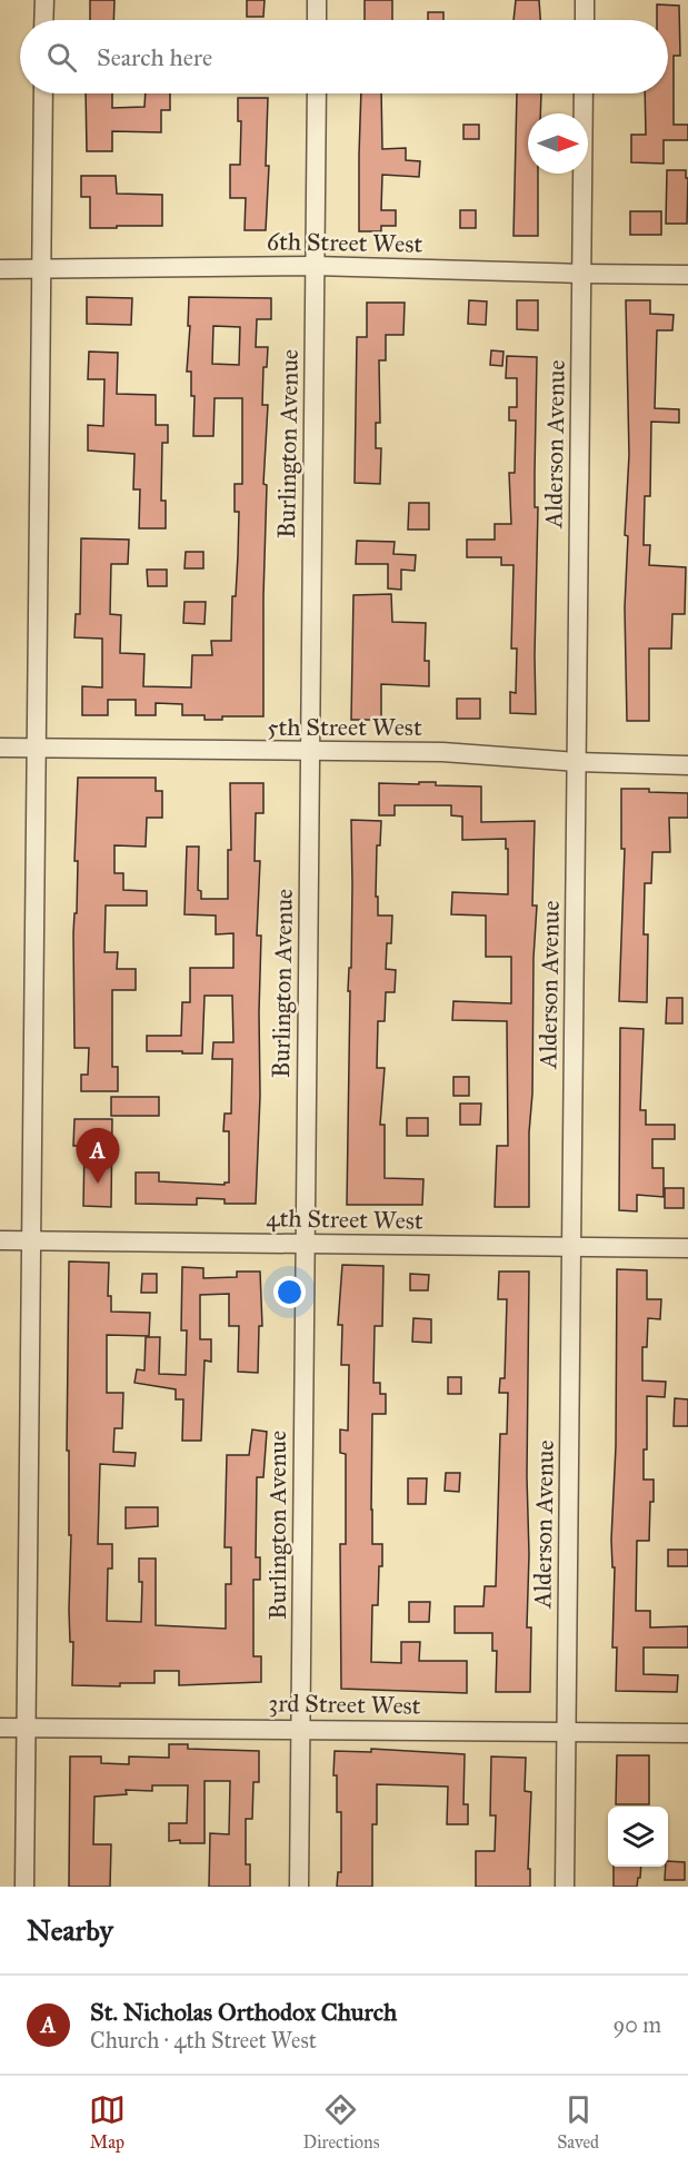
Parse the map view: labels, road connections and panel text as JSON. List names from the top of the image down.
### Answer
{
  "streets": {
    "street": [
      "6th Street West",
      "Burlington Avenue",
      "Alderson Avenue",
      "5th Street West",
      "4th Street West",
      "3rd Street West"
    ]
  },
  "crossings": [
    ["6th Street West", "Burlington Avenue"],
    ["6th Street West", "Alderson Avenue"],
    ["Burlington Avenue", "5th Street West"],
    ["Burlington Avenue", "4th Street West"],
    ["Burlington Avenue", "3rd Street West"],
    ["Alderson Avenue", "5th Street West"],
    ["Alderson Avenue", "4th Street West"],
    ["Alderson Avenue", "3rd Street West"]
  ],
  "north": "right",
  "page": {
    "search": "Search here",
    "pins": "A",
    "heading": "Nearby",
    "list": [
      {
        "mark": "A",
        "name": "St. Nicholas Orthodox Church",
        "note": "Church · 4th Street West",
        "value": "90 m"
      }
    ],
    "nav": ["Map", "Directions", "Saved"]
  }
}
